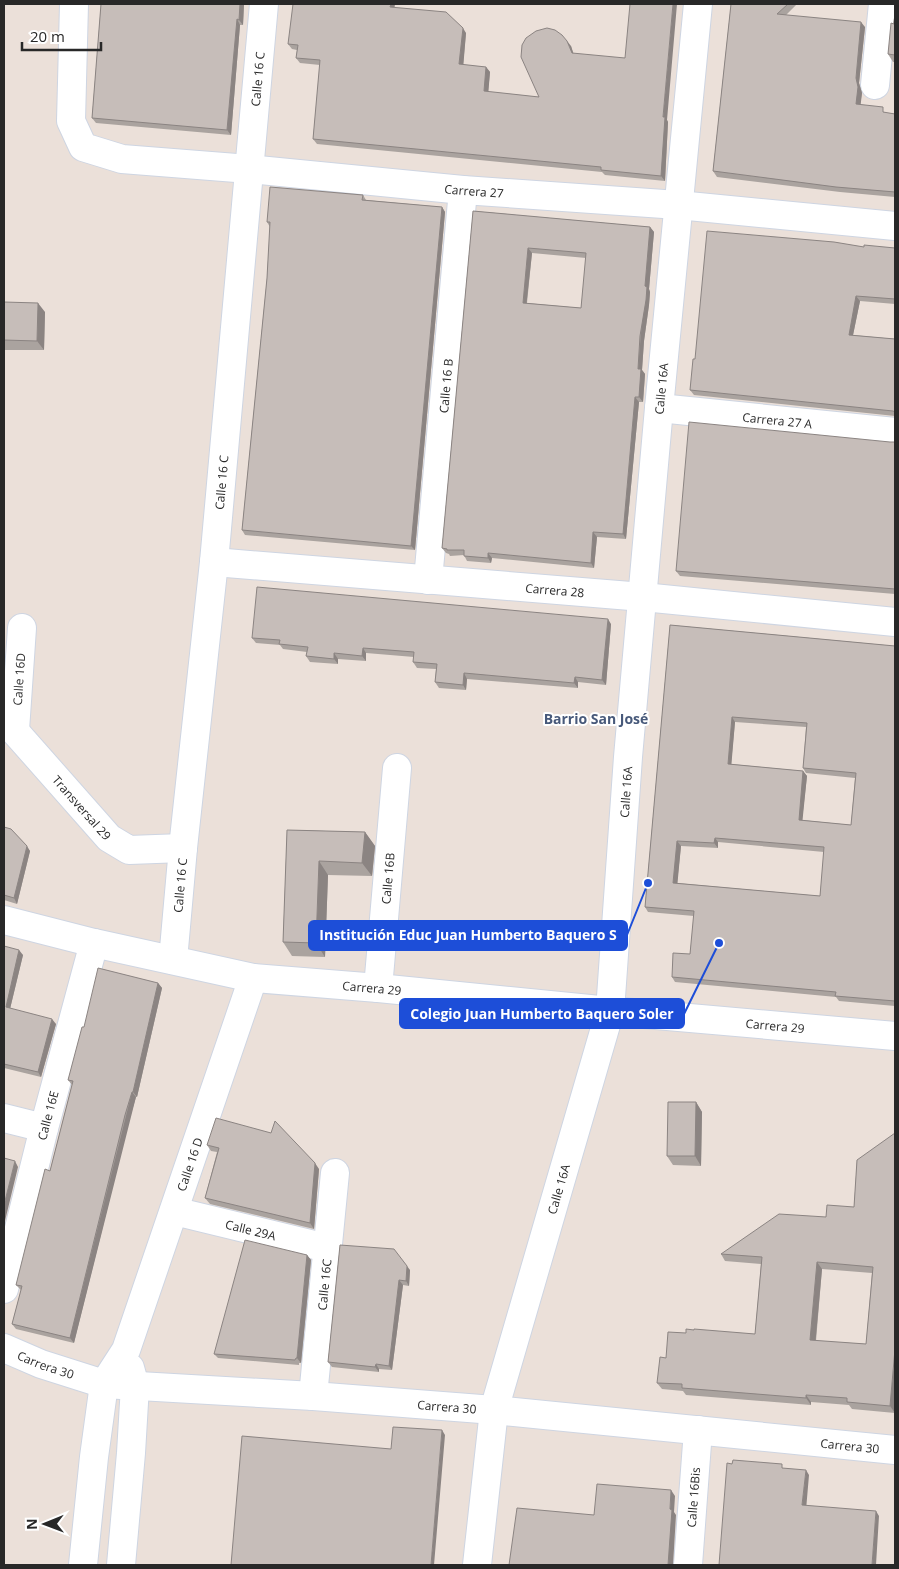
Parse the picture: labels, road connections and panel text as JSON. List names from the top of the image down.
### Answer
{
  "streets": {
    "street": [
      "Calle 16 C",
      "Carrera 27",
      "Calle 16 B",
      "Calle 16A",
      "Carrera 27 A",
      "Carrera 28",
      "Calle 16D",
      "Transversal 29",
      "Calle 16B",
      "Carrera 29",
      "Calle 16E",
      "Calle 16 D",
      "Calle 29A",
      "Calle 16C",
      "Carrera 30",
      "Calle 16Bis"
    ]
  },
  "crossings": [
    ["Calle 16 C", "Carrera 27"],
    ["Calle 16 C", "Carrera 28"],
    ["Calle 16 C", "Transversal 29"],
    ["Calle 16 C", "Carrera 29"],
    ["Carrera 27", "Calle 16 B"],
    ["Carrera 27", "Calle 16A"],
    ["Calle 16 B", "Carrera 28"],
    ["Calle 16A", "Carrera 27 A"],
    ["Calle 16A", "Carrera 28"],
    ["Calle 16A", "Carrera 29"],
    ["Calle 16A", "Carrera 30"],
    ["Calle 16D", "Transversal 29"],
    ["Calle 16B", "Carrera 29"],
    ["Carrera 29", "Calle 16E"],
    ["Carrera 29", "Calle 16 D"],
    ["Calle 16 D", "Calle 29A"],
    ["Calle 16 D", "Carrera 30"],
    ["Calle 29A", "Calle 16C"],
    ["Calle 16C", "Carrera 30"],
    ["Carrera 30", "Calle 16Bis"]
  ],
  "districts": ["Barrio San José"],
  "places": ["Institución Educ Juan Humberto Baquero S", "Colegio Juan Humberto Baquero Soler"],
  "scale_bar": "20 m",
  "north": "left"
}
